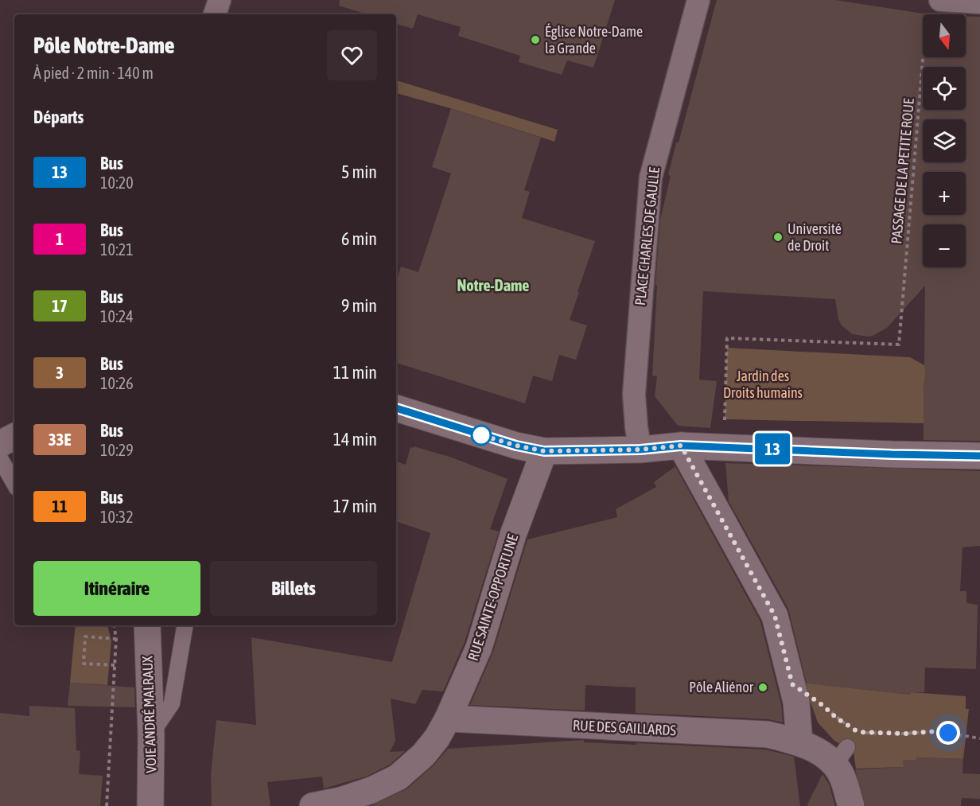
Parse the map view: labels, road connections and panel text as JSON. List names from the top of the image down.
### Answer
{
  "streets": {
    "street": [
      "PLACE CHARLES DE GAULLE",
      "RUE SAINTE-OPPORTUNE",
      "VOIE ANDRÉ MALRAUX",
      "RUE DES GAILLARDS"
    ],
    "path": ["PASSAGE DE LA PETITE ROUE"]
  },
  "crossings": [
    ["RUE SAINTE-OPPORTUNE", "RUE DES GAILLARDS"]
  ],
  "districts": ["Notre-Dame"],
  "parks": ["Jardin des Droits humains"],
  "places": ["Église Notre-Dame la Grande", "Université de Droit", "Pôle Aliénor"],
  "lines": ["bus line 13"],
  "north": "bottom",
  "page": {
    "on_map": "13",
    "map_buttons": ["+", "−"],
    "heading": [
      ["Pôle Notre-Dame", "À pied · 2 min · 140 m"],
      "Départs"
    ],
    "list": [
      {
        "mark": "13",
        "name": "Bus",
        "note": "10:20",
        "value": "5 min"
      },
      {
        "mark": "1",
        "name": "Bus",
        "note": "10:21",
        "value": "6 min"
      },
      {
        "mark": "17",
        "name": "Bus",
        "note": "10:24",
        "value": "9 min"
      },
      {
        "mark": "3",
        "name": "Bus",
        "note": "10:26",
        "value": "11 min"
      },
      {
        "mark": "33E",
        "name": "Bus",
        "note": "10:29",
        "value": "14 min"
      },
      {
        "mark": "11",
        "name": "Bus",
        "note": "10:32",
        "value": "17 min"
      }
    ],
    "buttons": ["Itinéraire", "Billets"]
  }
}
